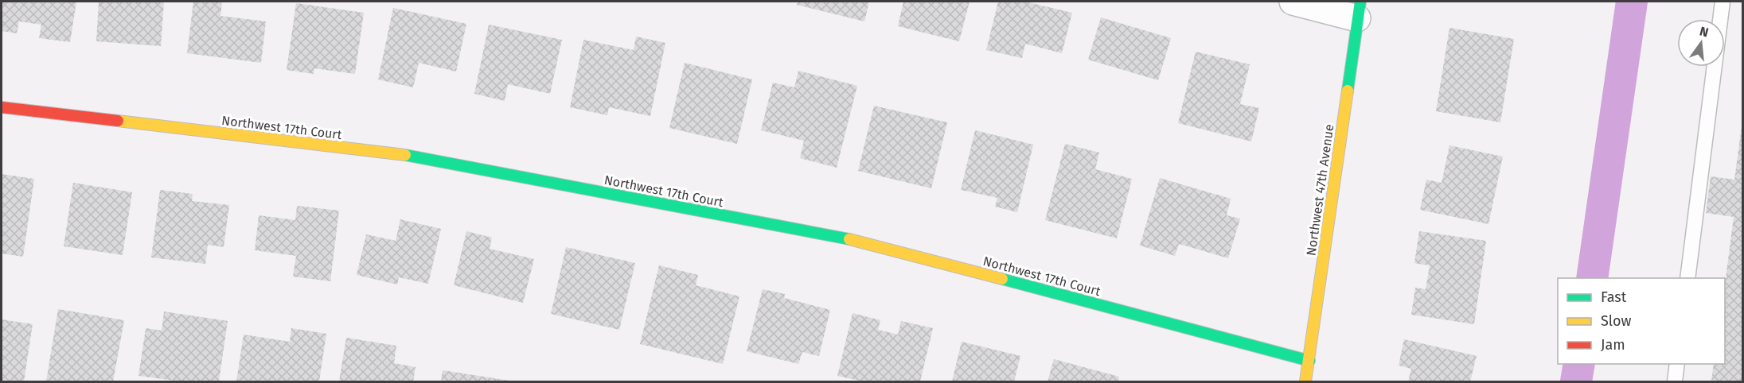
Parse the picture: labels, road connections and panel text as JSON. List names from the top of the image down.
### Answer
{
  "streets": {
    "street": ["Northwest 17th Court", "Northwest 47th Avenue"]
  },
  "crossings": [
    ["Northwest 17th Court", "Northwest 47th Avenue"]
  ],
  "legend": ["Fast", "Slow", "Jam"],
  "north": "top"
}
